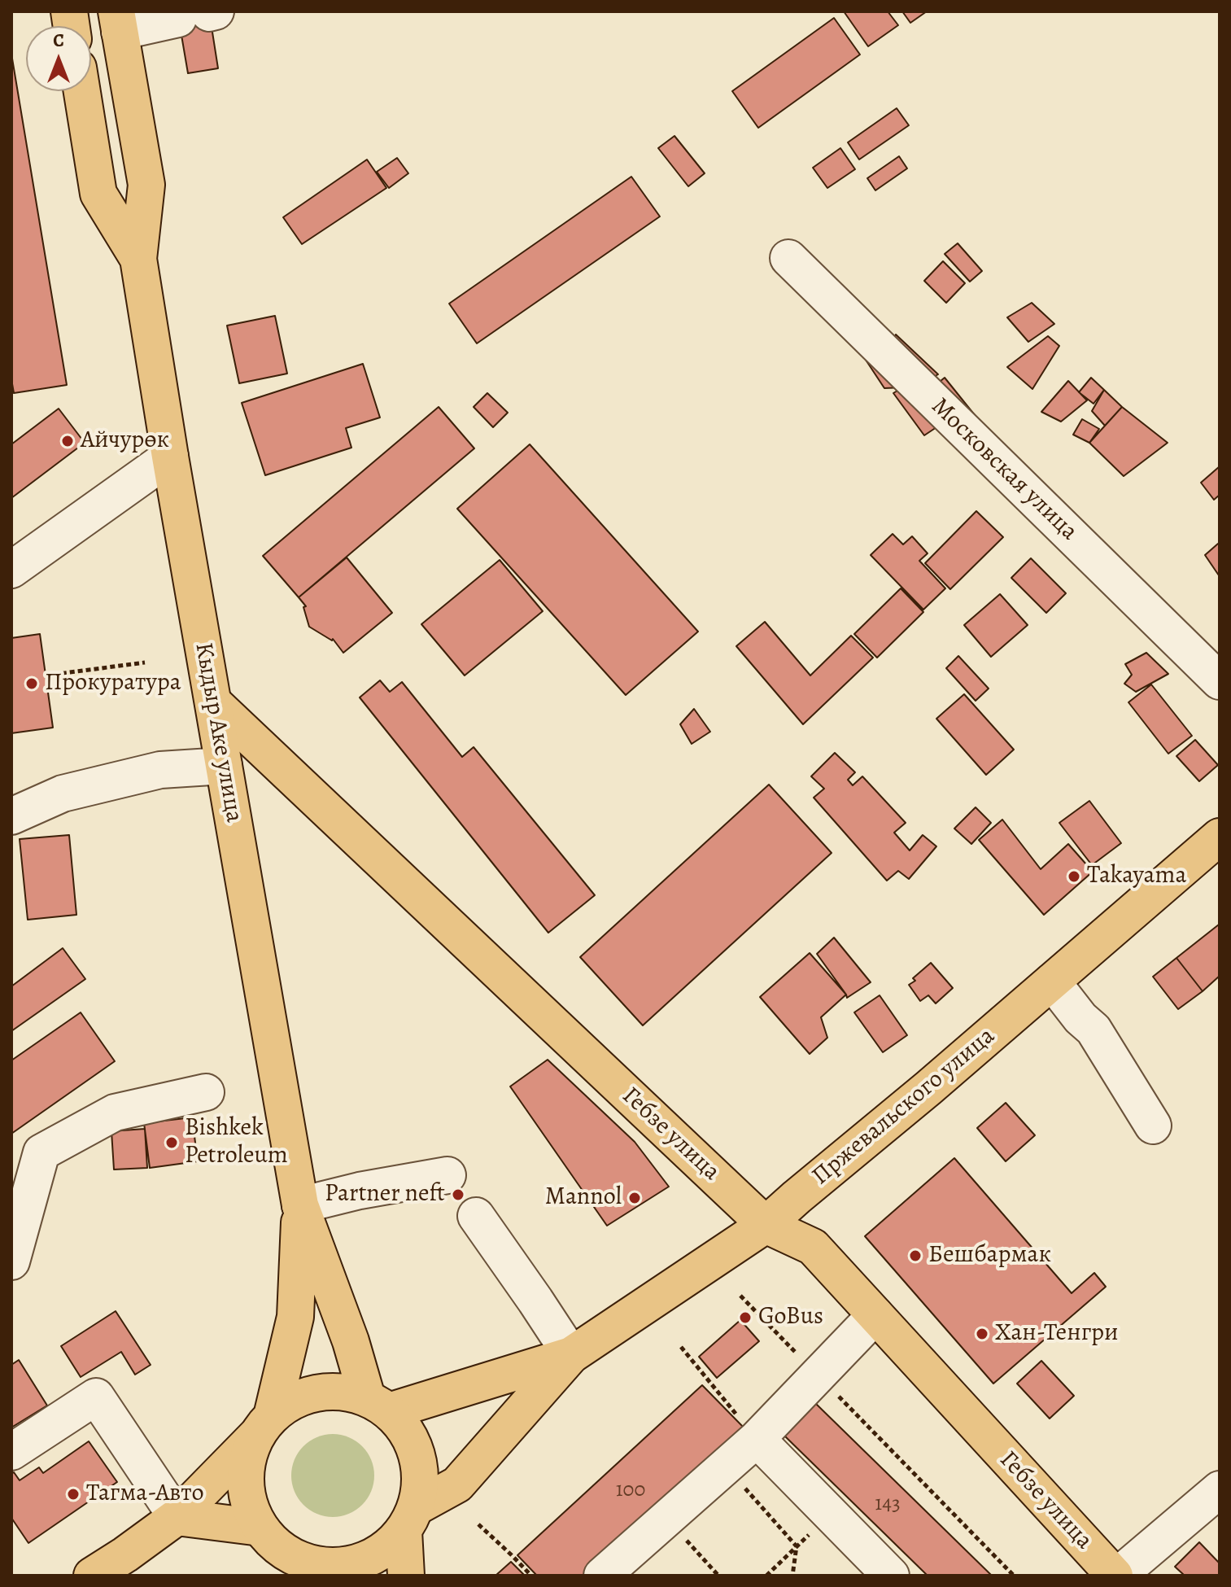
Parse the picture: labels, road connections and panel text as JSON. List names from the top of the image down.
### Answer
{
  "streets": {
    "main road": ["Кыдыр Аке улица", "Пржевальского улица", "Гебзе улица"],
    "street": ["Московская улица"]
  },
  "crossings": [
    ["Кыдыр Аке улица", "Пржевальского улица"],
    ["Кыдыр Аке улица", "Гебзе улица"],
    ["Пржевальского улица", "Гебзе улица"]
  ],
  "places": [
    "Айчурөк",
    "Прокуратура",
    "Takayama",
    "Bishkek Petroleum",
    "Partner neft",
    "Mannol",
    "Бешбармак",
    "GoBus",
    "Хан-Тенгри",
    "Тагма-Авто"
  ],
  "house_numbers": ["100", "143"],
  "north": "top"
}
